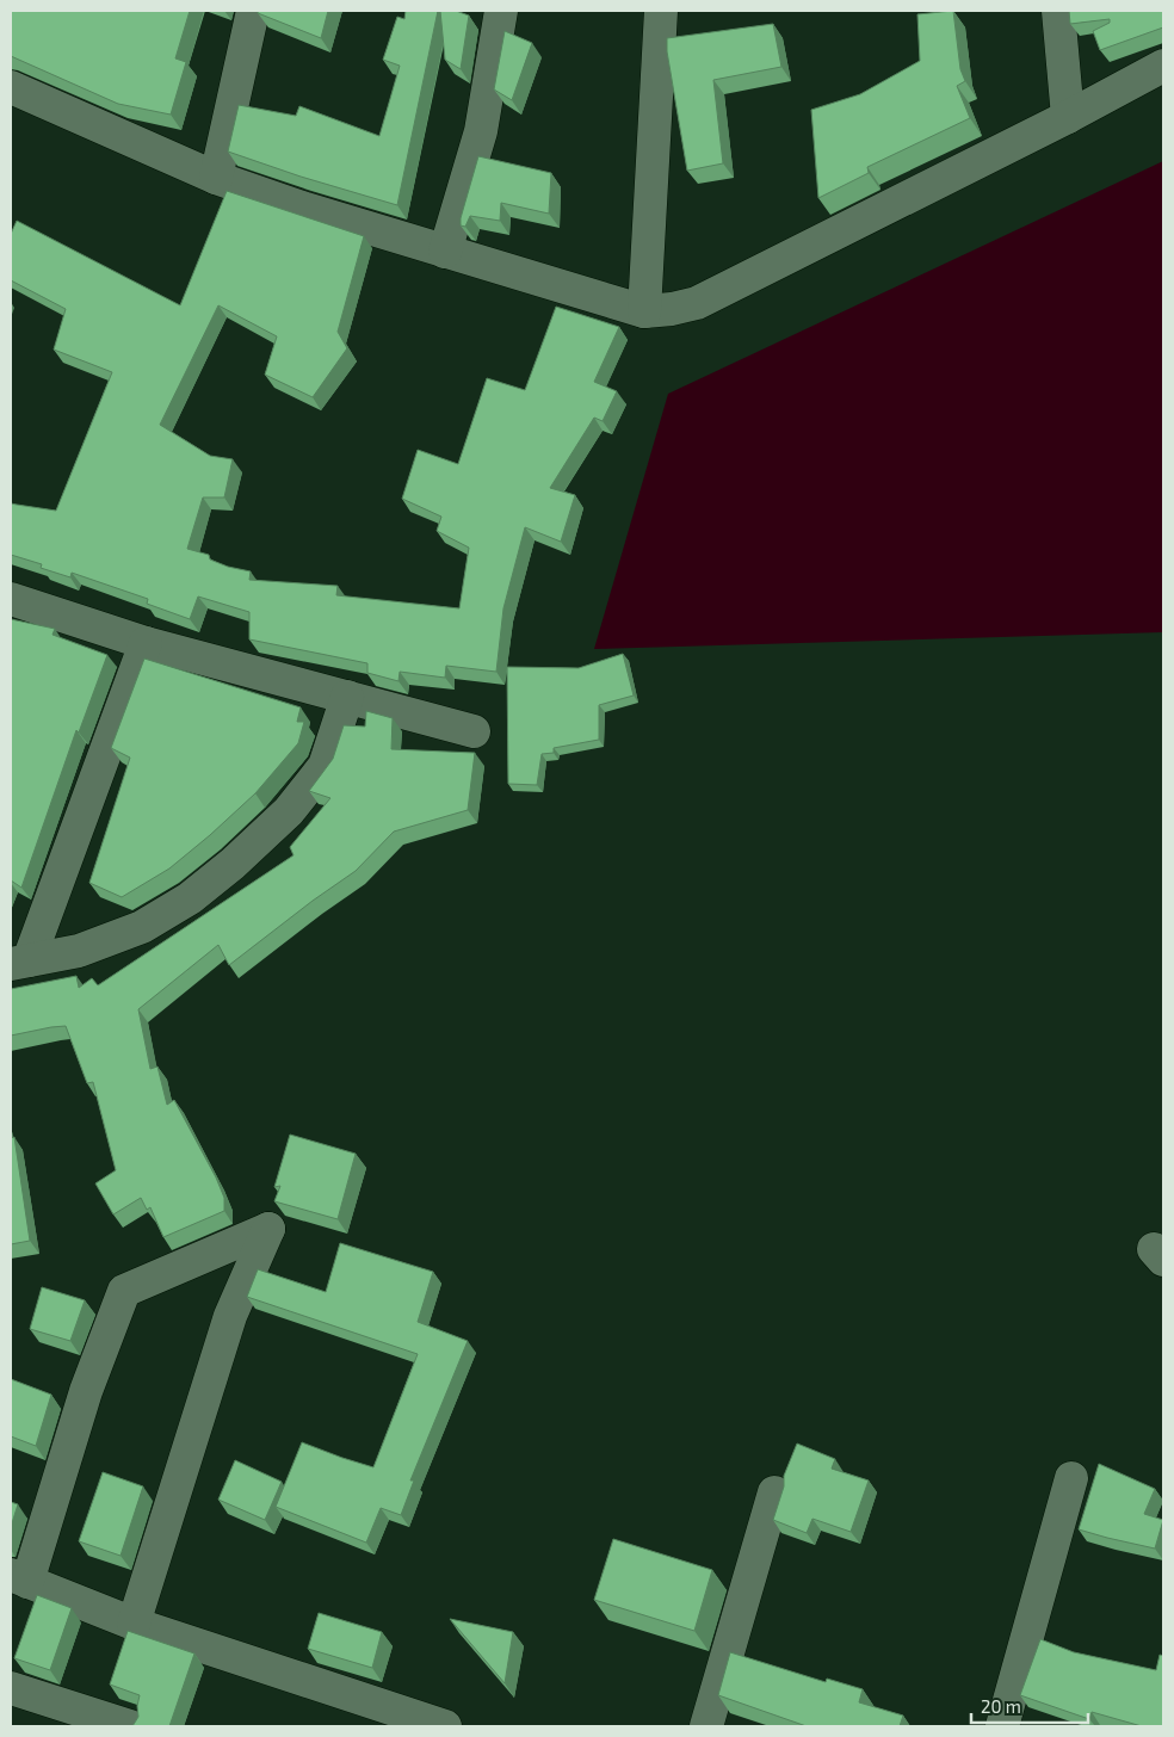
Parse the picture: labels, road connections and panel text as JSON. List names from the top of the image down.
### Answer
{
  "scale_bar": "20 m"
}
